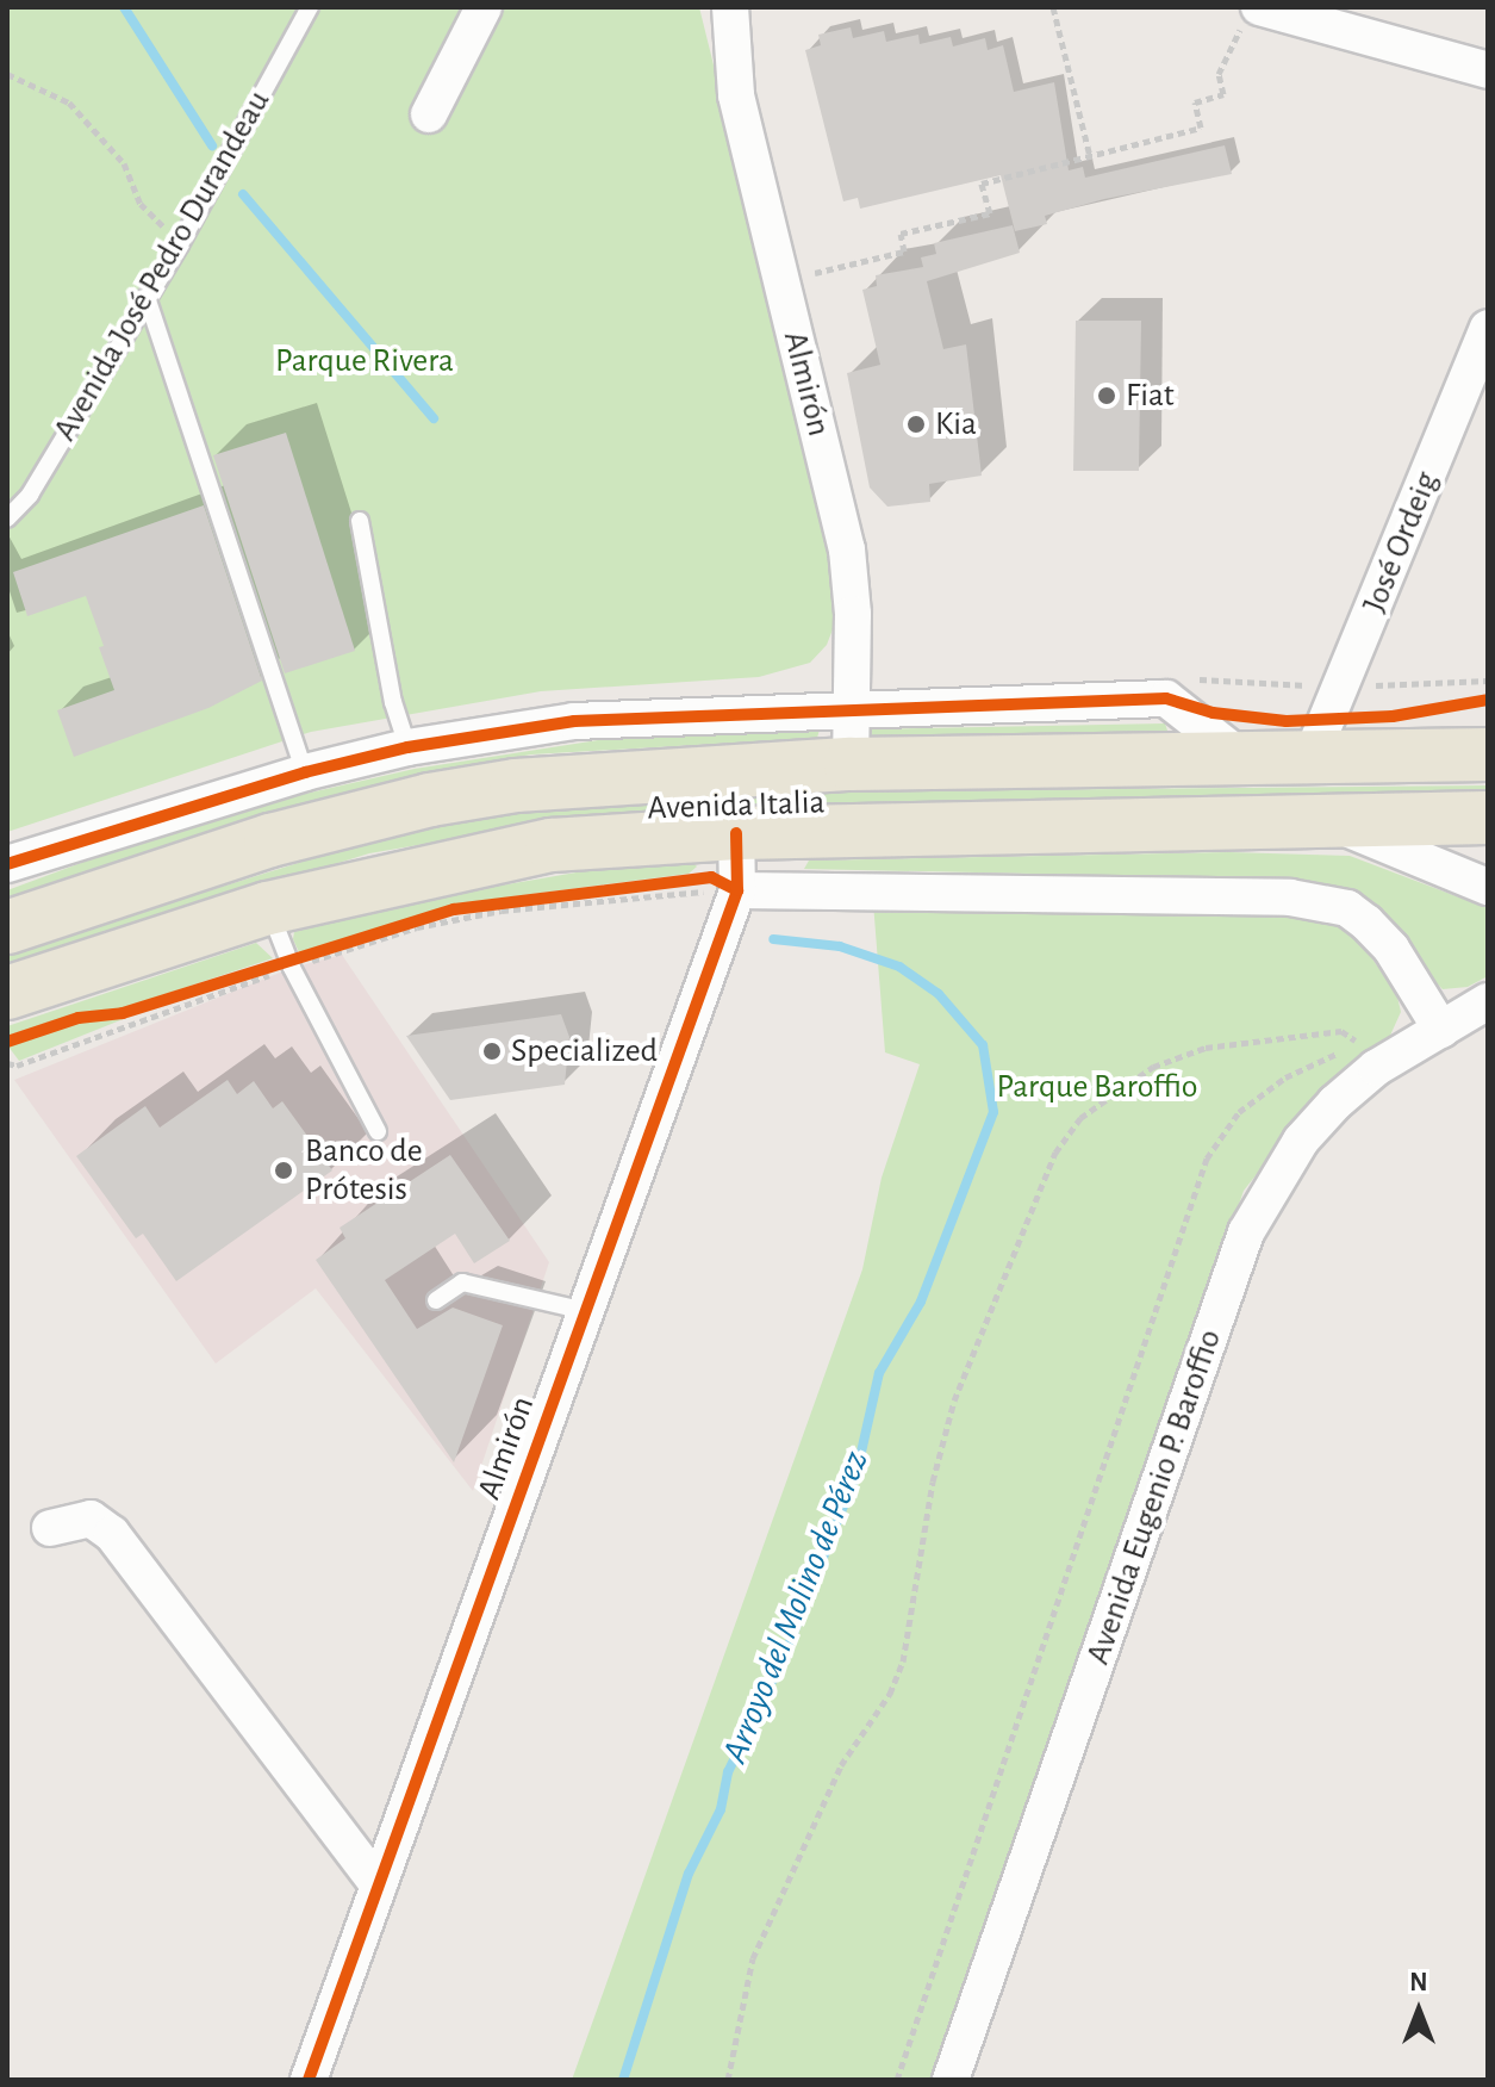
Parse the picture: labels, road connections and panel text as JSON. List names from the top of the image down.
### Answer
{
  "streets": {
    "main road": ["Avenida Italia"],
    "street": ["Almirón", "José Ordeig", "Avenida Eugenio P. Baroffio"],
    "lane": ["Avenida José Pedro Durandeau"]
  },
  "crossings": [
    ["Almirón", "Avenida Italia"],
    ["José Ordeig", "Avenida Italia"]
  ],
  "water": ["Arroyo del Molino de Pérez"],
  "parks": ["Parque Rivera", "Parque Baroffio"],
  "places": [
    "Fiat",
    "Kia",
    "Specialized",
    "Banco de Prótesis"
  ],
  "north": "top"
}
